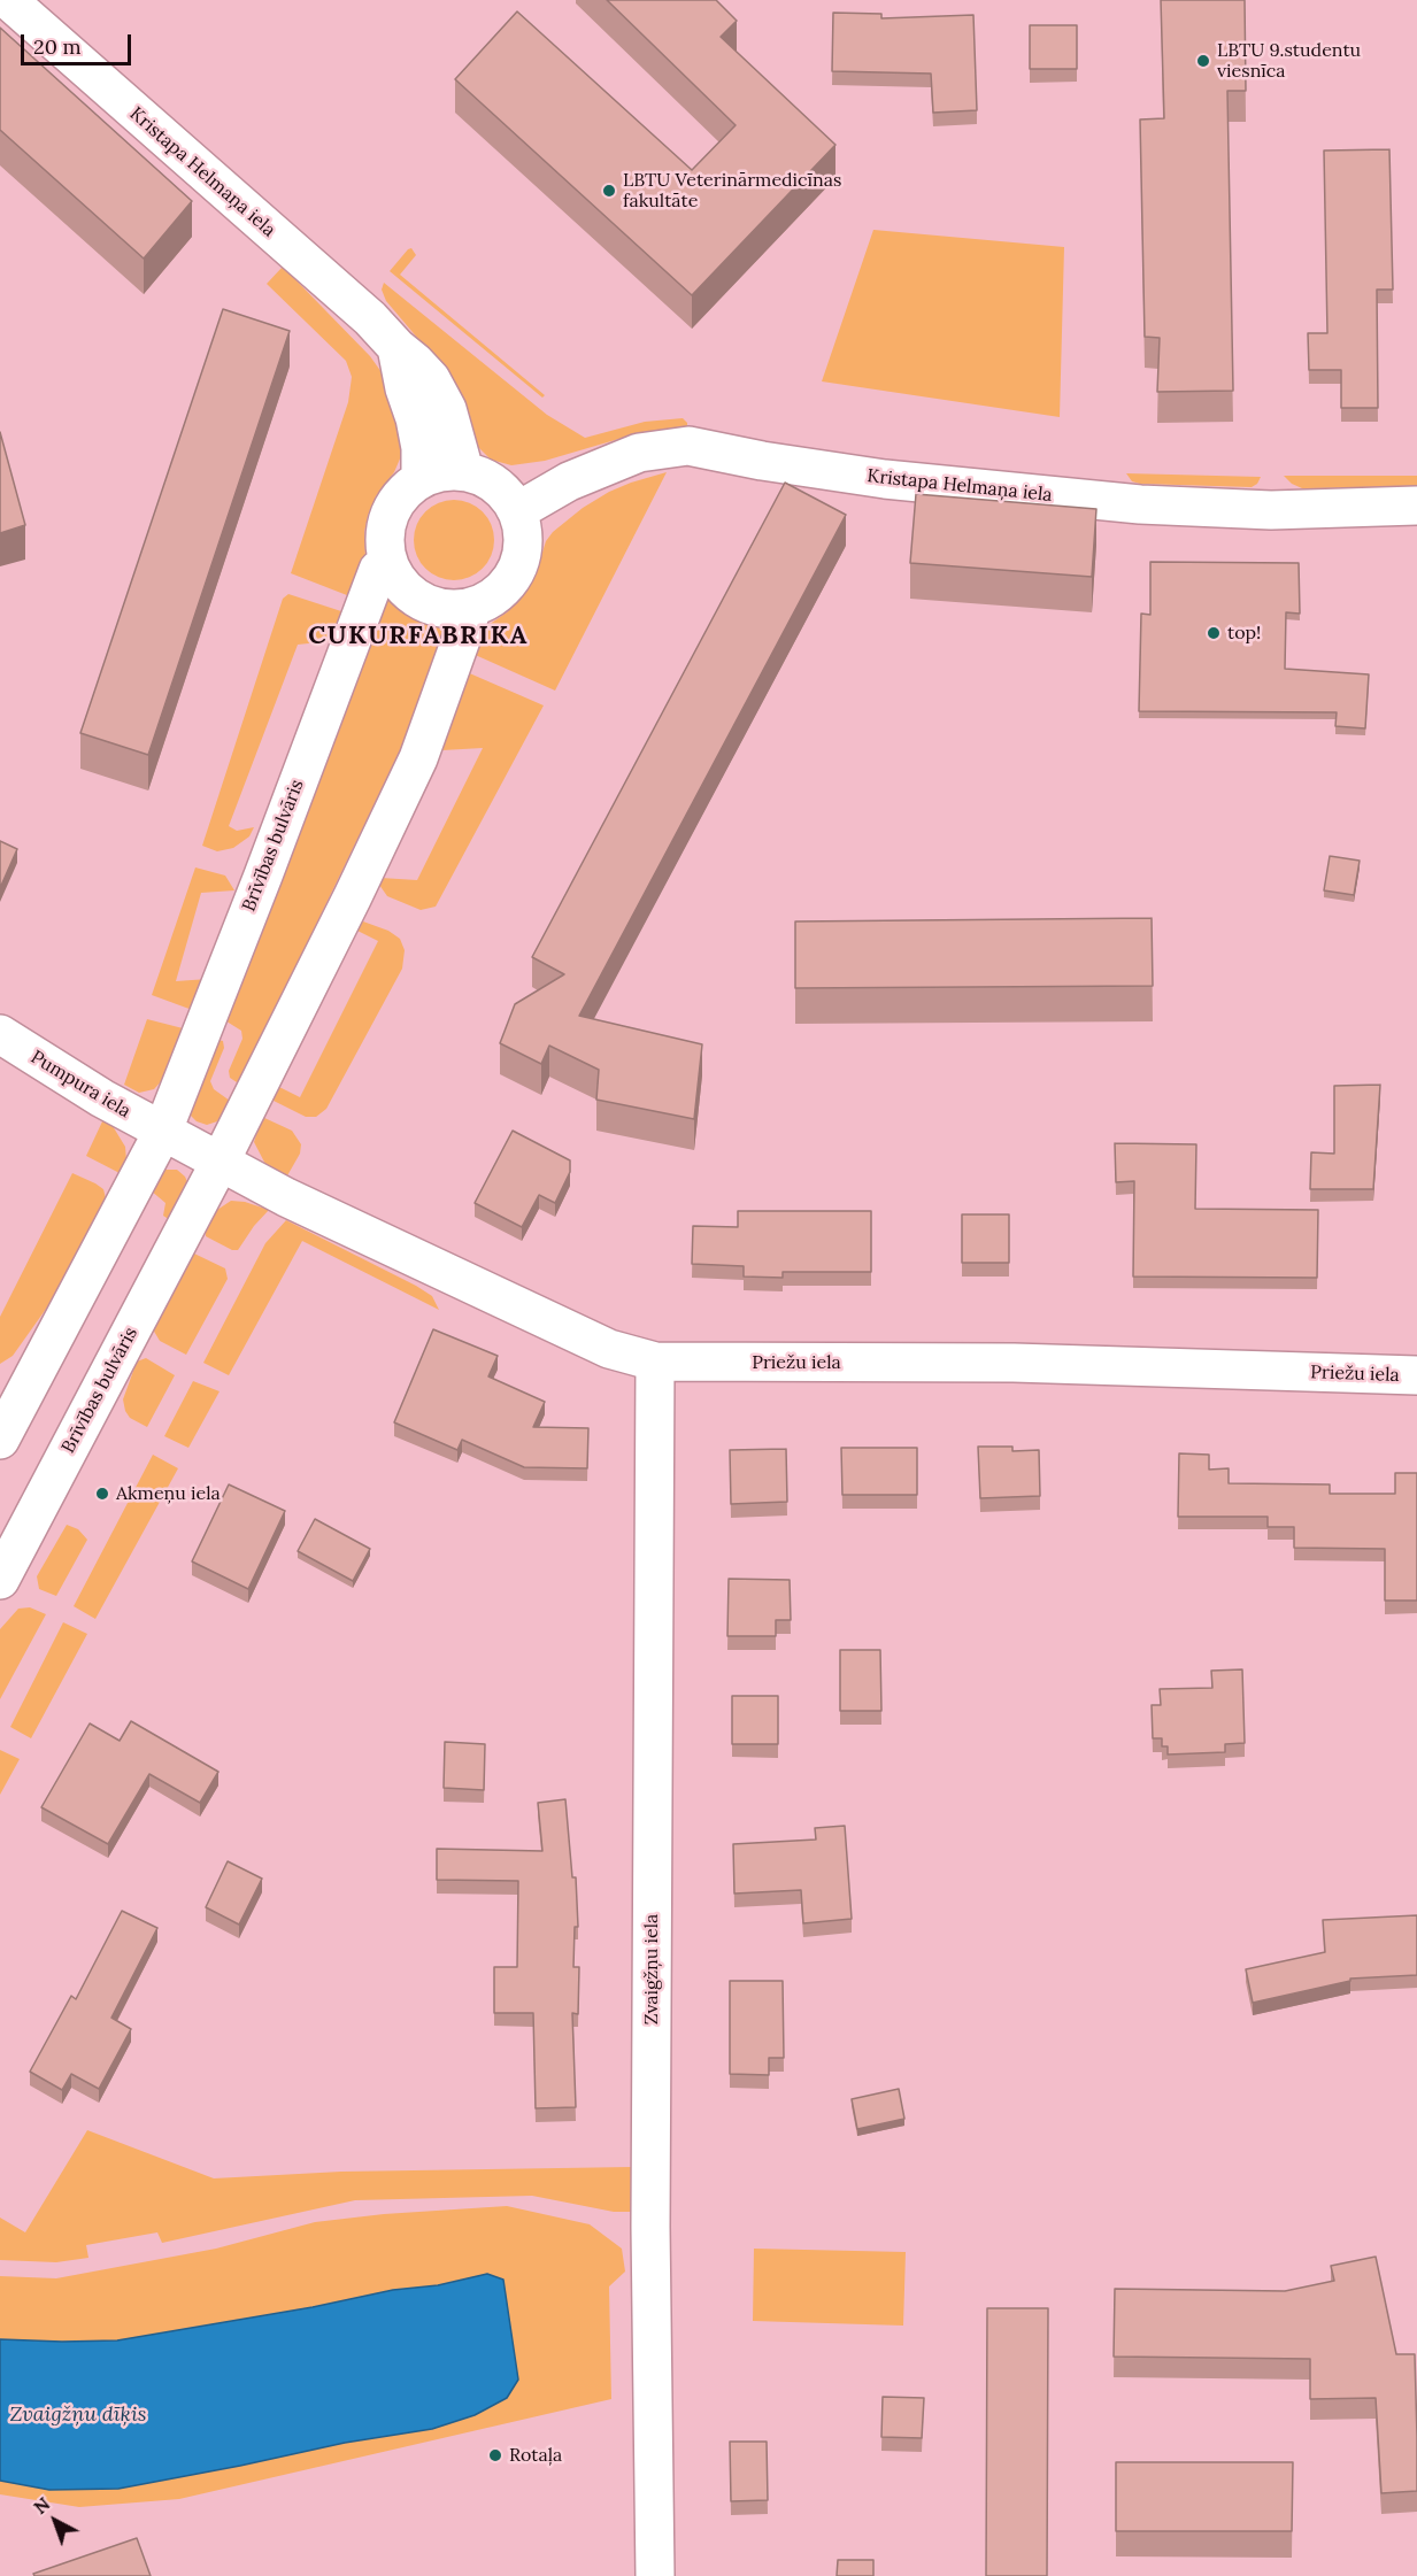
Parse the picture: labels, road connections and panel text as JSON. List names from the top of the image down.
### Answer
{
  "streets": {
    "street": [
      "Kristapa Helmaņa iela",
      "Brīvības bulvāris",
      "Pumpura iela",
      "Priežu iela",
      "Zvaigžņu iela"
    ]
  },
  "crossings": [
    ["Kristapa Helmaņa iela", "Brīvības bulvāris"],
    ["Brīvības bulvāris", "Pumpura iela"],
    ["Brīvības bulvāris", "Priežu iela"],
    ["Priežu iela", "Zvaigžņu iela"]
  ],
  "districts": ["CUKURFABRIKA"],
  "water": ["Zvaigžņu dīķis"],
  "places": [
    "LBTU 9.studentu viesnīca",
    "LBTU Veterinārmedicīnas fakultāte",
    "top!",
    "Akmeņu iela",
    "Rotaļa"
  ],
  "scale_bar": "20 m",
  "north": "top left"
}
